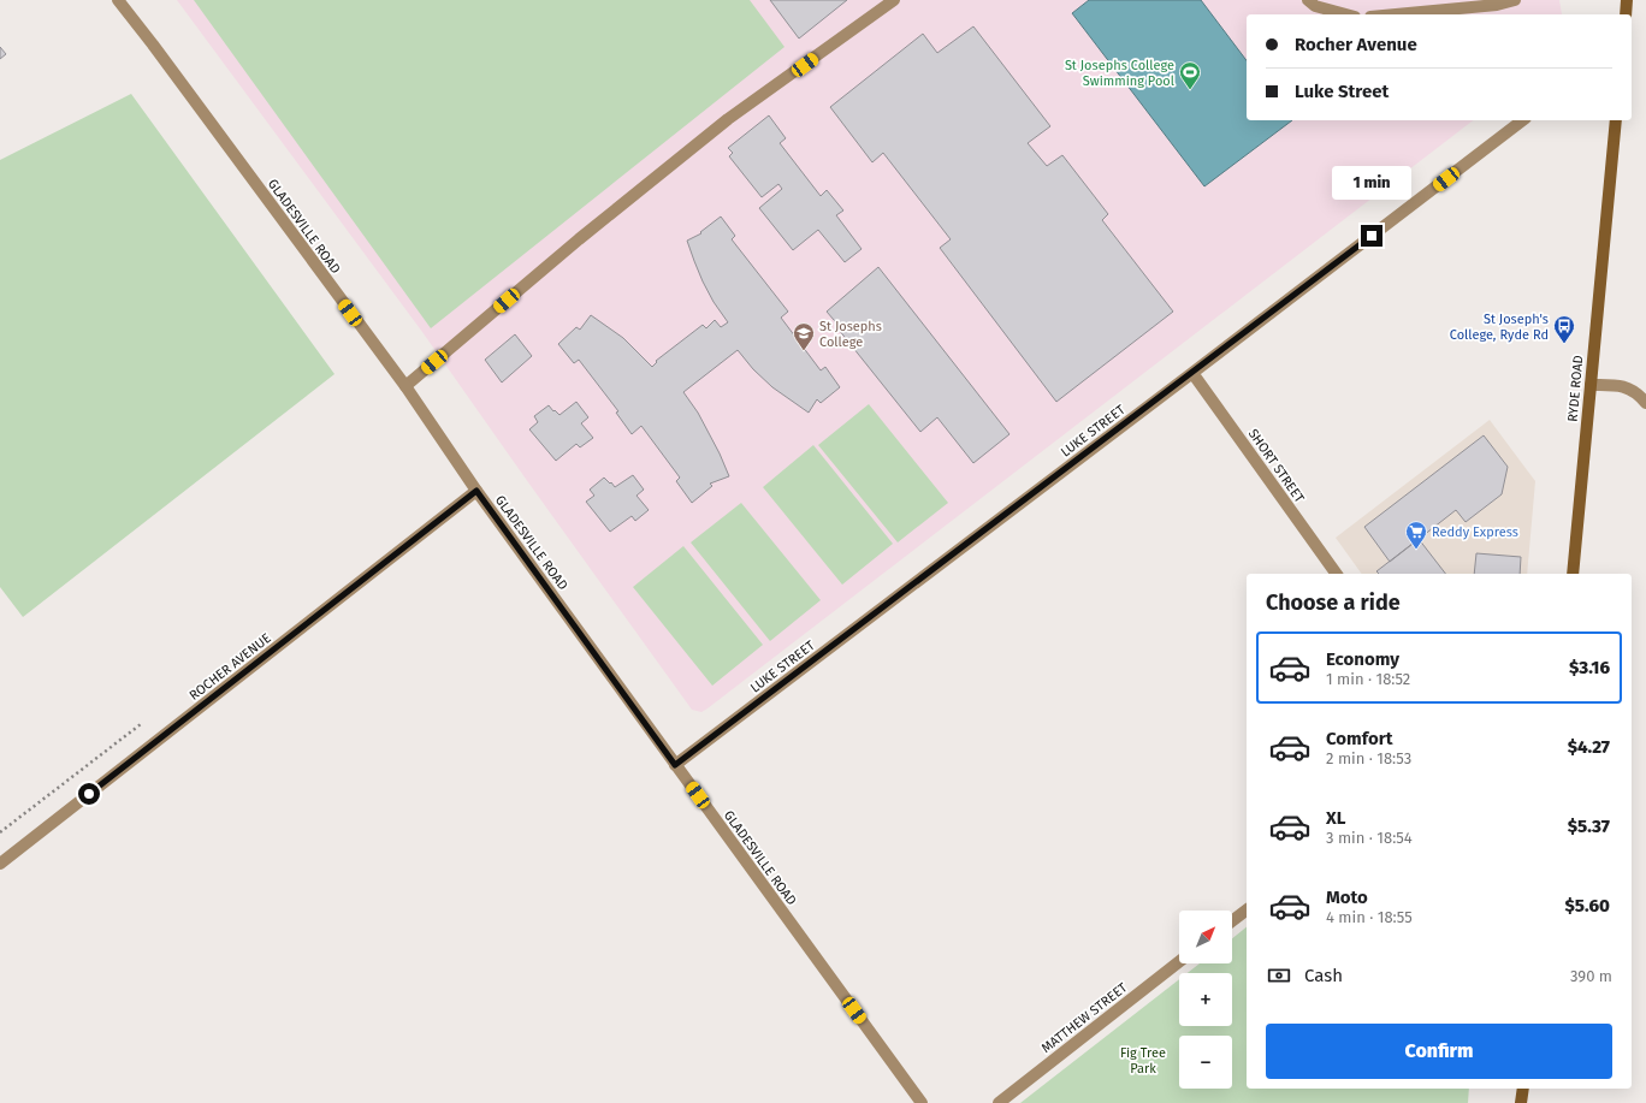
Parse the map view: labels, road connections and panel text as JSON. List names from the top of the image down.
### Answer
{
  "streets": {
    "main road": ["RYDE ROAD"],
    "street": [
      "GLADESVILLE ROAD",
      "LUKE STREET",
      "SHORT STREET",
      "ROCHER AVENUE",
      "MATTHEW STREET"
    ]
  },
  "crossings": [
    ["GLADESVILLE ROAD", "LUKE STREET"],
    ["GLADESVILLE ROAD", "ROCHER AVENUE"],
    ["LUKE STREET", "SHORT STREET"]
  ],
  "parks": ["Fig Tree Park"],
  "places": {
    "sports": ["St Josephs College Swimming Pool"],
    "bus stop": ["St Joseph's College, Ryde Rd"],
    "school or university": ["St Josephs College"],
    "supermarket": ["Reddy Express"]
  },
  "north": "top right",
  "page": {
    "banner": ["Rocher Avenue", "Luke Street"],
    "bubble": "1 min",
    "heading": "Choose a ride",
    "list": [
      {
        "name": "Economy",
        "note": "1 min · 18:52",
        "value": "$3.16"
      },
      {
        "name": "Comfort",
        "note": "2 min · 18:53",
        "value": "$4.27"
      },
      {
        "name": "XL",
        "note": "3 min · 18:54",
        "value": "$5.37"
      },
      {
        "name": "Moto",
        "note": "4 min · 18:55",
        "value": "$5.60"
      }
    ],
    "map_buttons": ["+", "−"],
    "pay": ["Cash", "390 m"],
    "buttons": "Confirm"
  }
}
